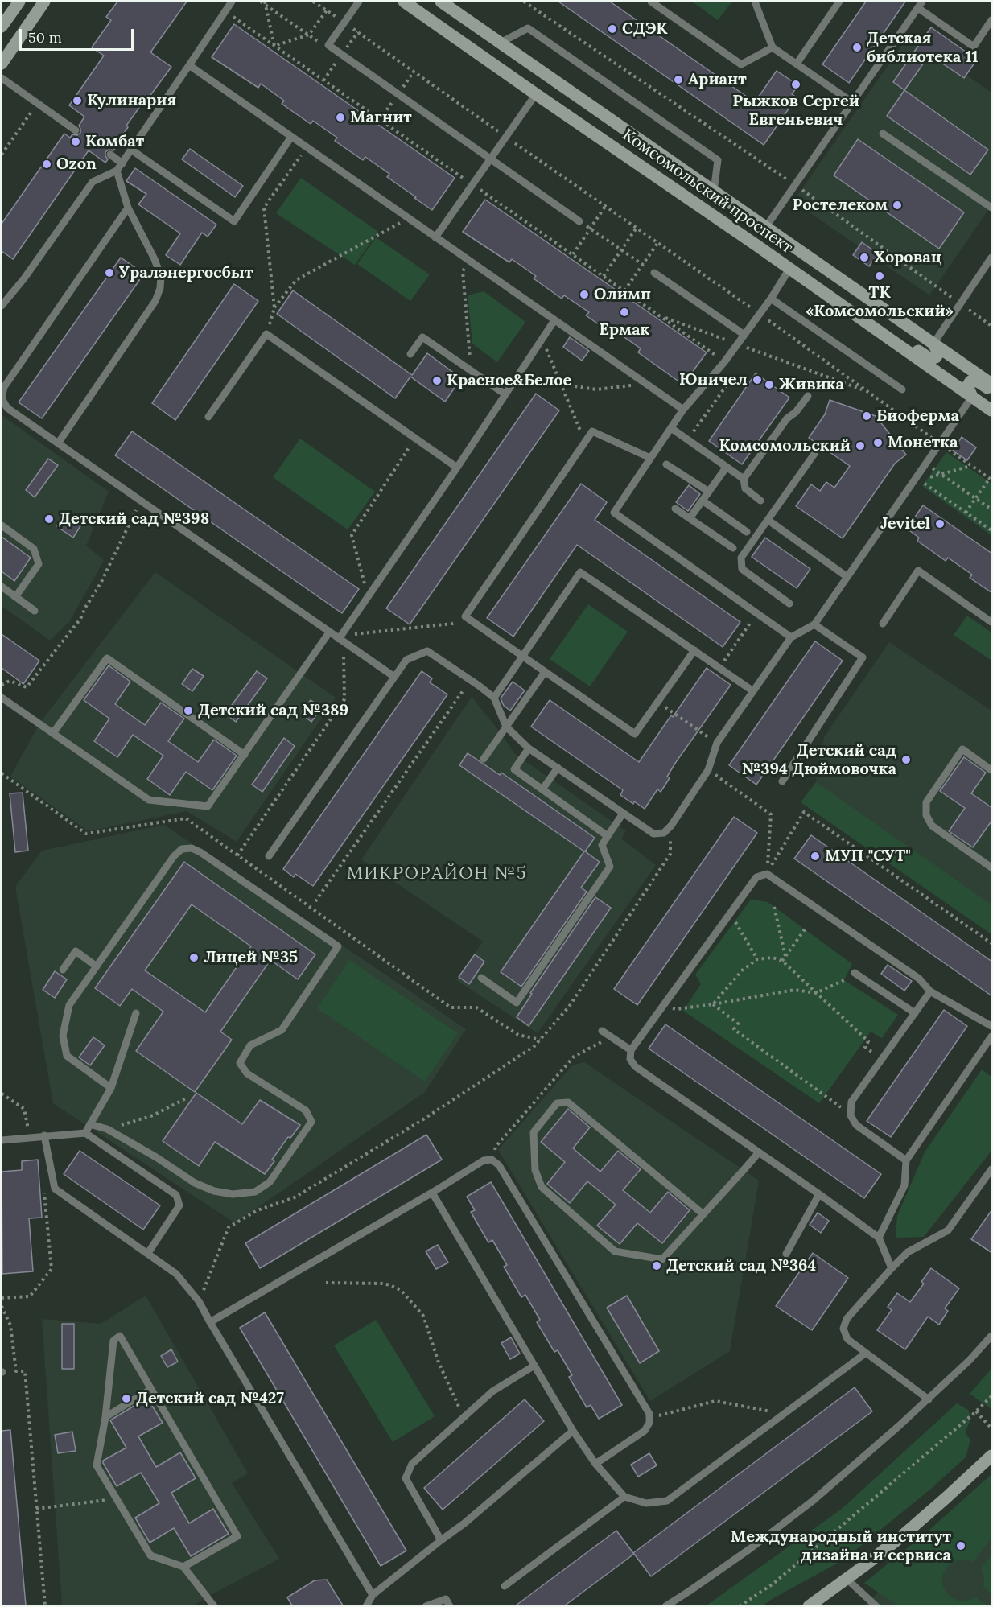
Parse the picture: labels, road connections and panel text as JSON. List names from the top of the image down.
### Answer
{
  "streets": {
    "main road": ["Комсомольский проспект"]
  },
  "districts": ["МИКРОРАЙОН №5"],
  "places": [
    "СДЭК",
    "Детская библиотека 11",
    "Ариант",
    "Рыжков Сергей Евгеньевич",
    "Кулинария",
    "Магнит",
    "Комбат",
    "Ozon",
    "Ростелеком",
    "Хоровац",
    "Уралэнергосбыт",
    "ТК «Комсомольский»",
    "Олимп",
    "Ермак",
    "Юничел",
    "Красное&Белое",
    "Живика",
    "Биоферма",
    "Монетка",
    "Комсомольский",
    "Детский сад №398",
    "Jevitel",
    "Детский сад №389",
    "Детский сад №394 Дюймовочка",
    "МУП \"СУТ\"",
    "Лицей №35",
    "Детский сад №364",
    "Детский сад №427",
    "Международный институт дизайна и сервиса"
  ],
  "scale_bar": "50 m"
}
